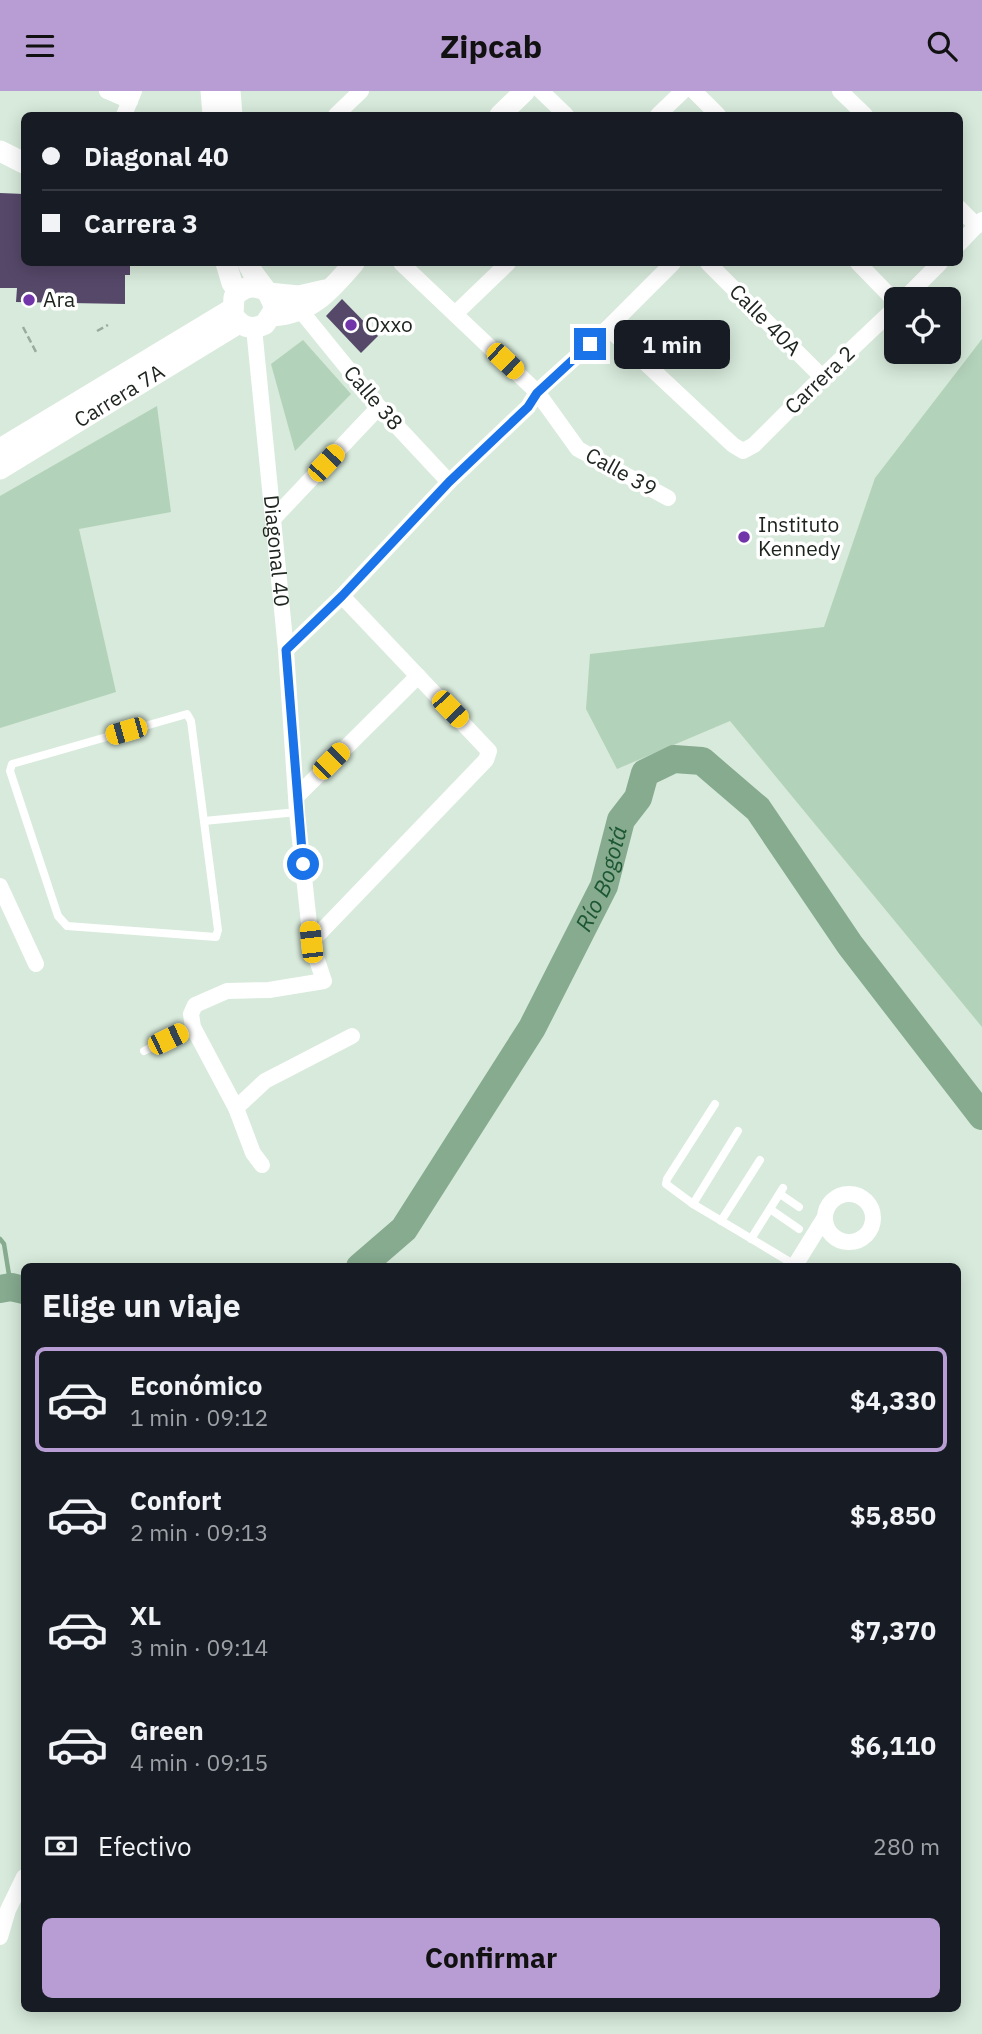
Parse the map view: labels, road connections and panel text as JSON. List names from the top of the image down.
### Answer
{
  "streets": {
    "main road": ["Carrera 7A", "Diagonal 40"],
    "street": [
      "Calle 40A",
      "Carrera 2",
      "Calle 38",
      "Calle 39"
    ]
  },
  "crossings": [
    ["Calle 40A", "Carrera 2"],
    ["Carrera 7A", "Diagonal 40"]
  ],
  "water": ["Río Bogotá"],
  "places": ["Ara", "Oxxo", "Instituto Kennedy"],
  "page": {
    "header": "Zipcab",
    "banner": ["Diagonal 40", "Carrera 3"],
    "bubble": "1 min",
    "heading": "Elige un viaje",
    "list": [
      {
        "name": "Económico",
        "note": "1 min · 09:12",
        "value": "$4,330"
      },
      {
        "name": "Confort",
        "note": "2 min · 09:13",
        "value": "$5,850"
      },
      {
        "name": "XL",
        "note": "3 min · 09:14",
        "value": "$7,370"
      },
      {
        "name": "Green",
        "note": "4 min · 09:15",
        "value": "$6,110"
      }
    ],
    "pay": ["Efectivo", "280 m"],
    "buttons": "Confirmar"
  }
}
